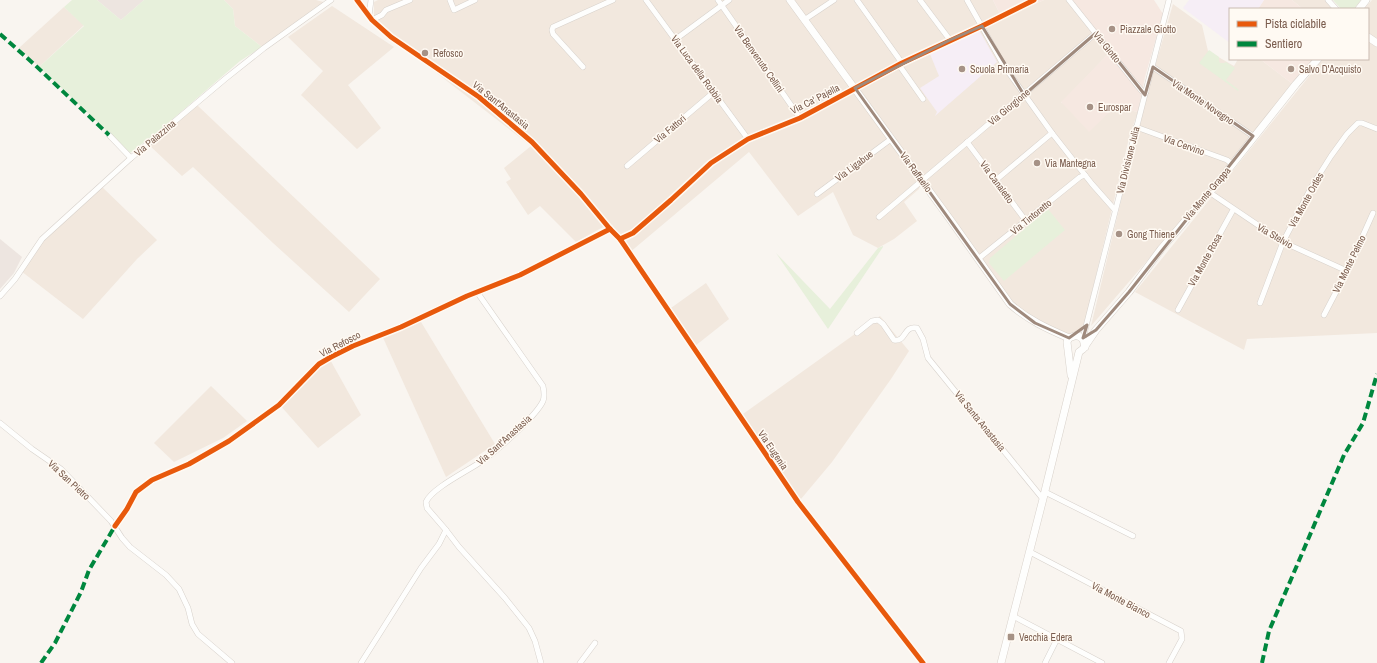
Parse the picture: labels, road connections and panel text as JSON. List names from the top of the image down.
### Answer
{
  "streets": {
    "main road": ["Via Raffaello", "Via Monte Grappa"],
    "street": [
      "Via Giotto",
      "Via Benvenuto Cellini",
      "Via Luca della Robbia",
      "Via Ca' Pajella",
      "Via Monte Novegno",
      "Via Sant'Anastasia",
      "Via Giorgione",
      "Via Fattori",
      "Via Palazzina",
      "Via Cervino",
      "Via Divisione Julia",
      "Via Ligabue",
      "Via Canaletto",
      "Via Monte Ortles",
      "Via Tintoretto",
      "Via Stelvio",
      "Via Monte Rosa",
      "Via Monte Pelmo",
      "Via Refosco",
      "Via Santa Anastasia",
      "Via Eugenia",
      "Via San Pietro",
      "Via Monte Bianco"
    ]
  },
  "crossings": [
    ["Via Giotto", "Via Giorgione"],
    ["Via Giotto", "Via Divisione Julia"],
    ["Via Benvenuto Cellini", "Via Ca' Pajella"],
    ["Via Luca della Robbia", "Via Ca' Pajella"],
    ["Via Luca della Robbia", "Via Fattori"],
    ["Via Ca' Pajella", "Via Sant'Anastasia"],
    ["Via Ca' Pajella", "Via Raffaello"],
    ["Via Ca' Pajella", "Via Eugenia"],
    ["Via Monte Novegno", "Via Divisione Julia"],
    ["Via Monte Novegno", "Via Monte Grappa"],
    ["Via Sant'Anastasia", "Via Refosco"],
    ["Via Sant'Anastasia", "Via Eugenia"],
    ["Via Giorgione", "Via Raffaello"],
    ["Via Giorgione", "Via Canaletto"],
    ["Via Cervino", "Via Divisione Julia"],
    ["Via Cervino", "Via Monte Grappa"],
    ["Via Divisione Julia", "Via Raffaello"],
    ["Via Divisione Julia", "Via Monte Grappa"],
    ["Via Ligabue", "Via Raffaello"],
    ["Via Raffaello", "Via Monte Grappa"],
    ["Via Raffaello", "Via Tintoretto"],
    ["Via Canaletto", "Via Tintoretto"],
    ["Via Monte Grappa", "Via Stelvio"],
    ["Via Monte Ortles", "Via Stelvio"],
    ["Via Stelvio", "Via Monte Rosa"],
    ["Via Stelvio", "Via Monte Pelmo"],
    ["Via Refosco", "Via San Pietro"]
  ],
  "places": {
    "other": [
      "Piazzale Giotto",
      "Refosco",
      "Scuola Primaria",
      "Salvo D'Acquisto",
      "Eurospar",
      "Via Mantegna",
      "Gong Thiene"
    ],
    "transit": ["Vecchia Edera"]
  },
  "legend": ["Pista ciclabile", "Sentiero"]
}
